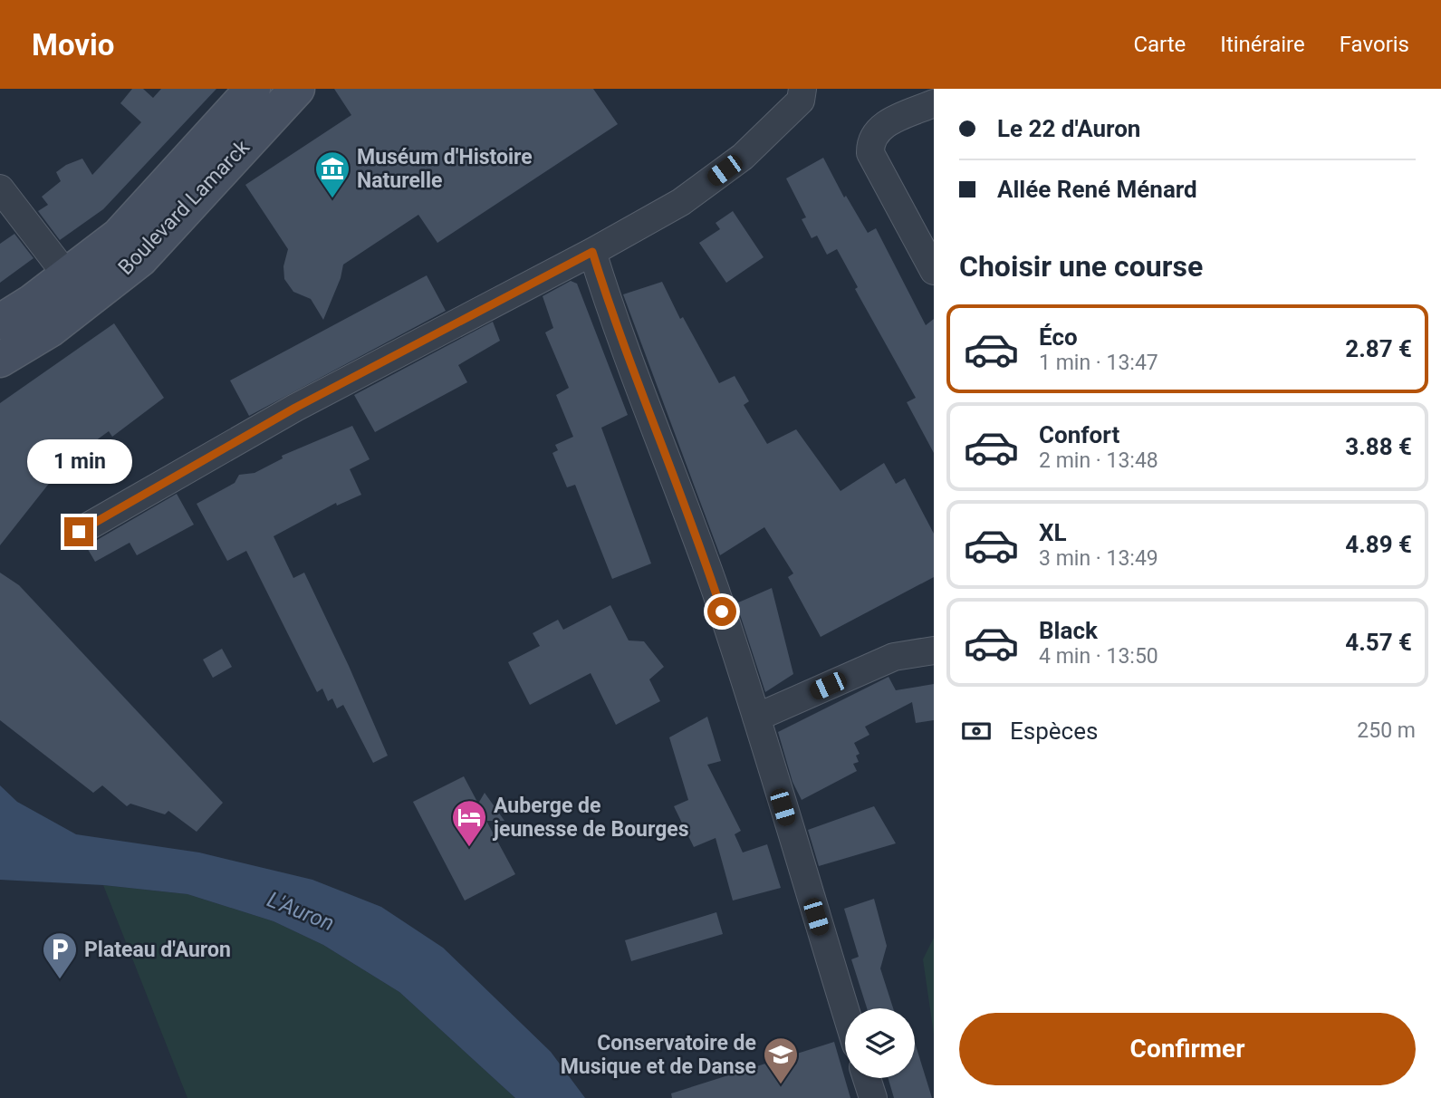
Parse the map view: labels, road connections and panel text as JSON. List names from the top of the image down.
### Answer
{
  "streets": {
    "main road": ["Boulevard Lamarck"]
  },
  "water": ["L'Auron"],
  "places": {
    "museum": ["Muséum d'Histoire Naturelle"],
    "hotel": ["Auberge de jeunesse de Bourges"],
    "parking": ["Plateau d'Auron"],
    "school or university": ["Conservatoire de Musique et de Danse"]
  },
  "page": {
    "header": "Movio",
    "nav": ["Carte", "Itinéraire", "Favoris"],
    "banner": ["Le 22 d'Auron", "Allée René Ménard"],
    "heading": "Choisir une course",
    "list": [
      {
        "name": "Éco",
        "note": "1 min · 13:47",
        "value": "2.87 €"
      },
      {
        "name": "Confort",
        "note": "2 min · 13:48",
        "value": "3.88 €"
      },
      {
        "name": "XL",
        "note": "3 min · 13:49",
        "value": "4.89 €"
      },
      {
        "name": "Black",
        "note": "4 min · 13:50",
        "value": "4.57 €"
      }
    ],
    "bubble": "1 min",
    "pay": ["Espèces", "250 m"],
    "buttons": "Confirmer"
  }
}
